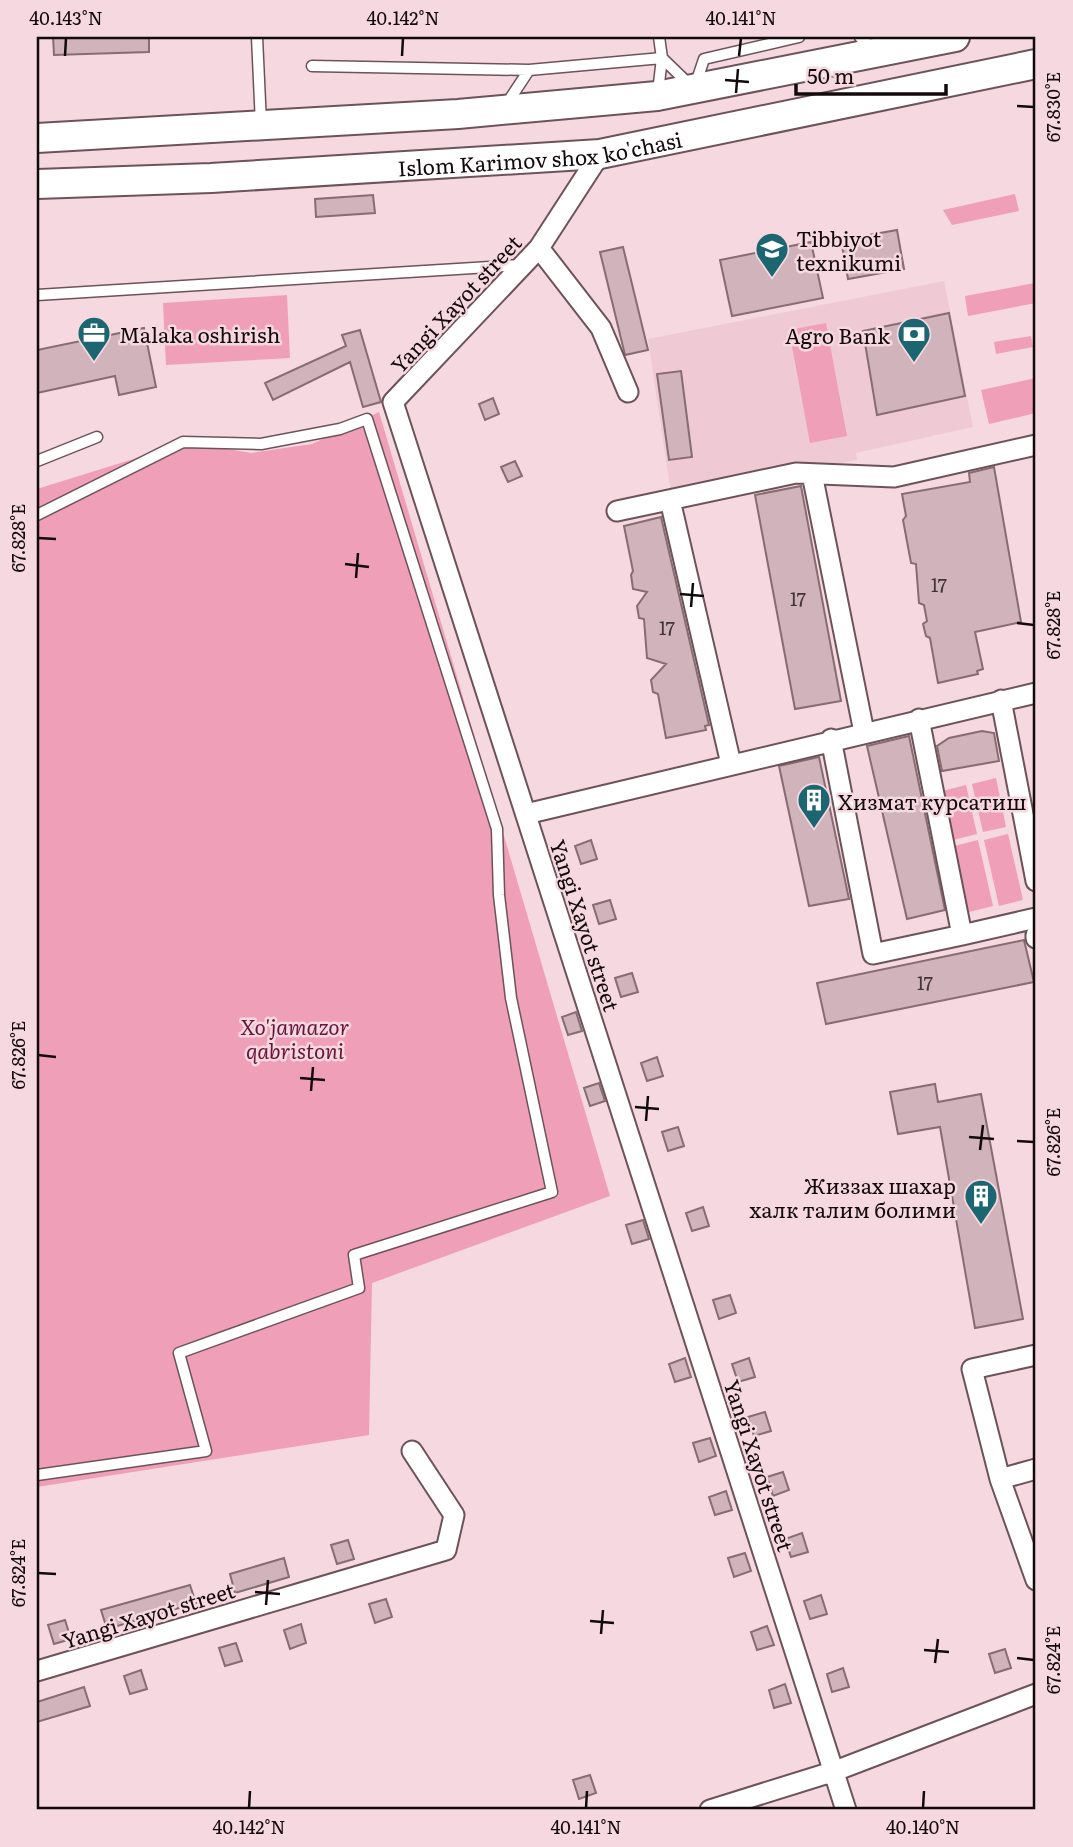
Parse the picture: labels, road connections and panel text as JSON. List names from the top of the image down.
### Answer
{
  "streets": {
    "main road": ["Islom Karimov shox ko'chasi"],
    "street": ["Yangi Xayot street"]
  },
  "crossings": [
    ["Islom Karimov shox ko'chasi", "Yangi Xayot street"]
  ],
  "parks": ["Xo'jamazor qabristoni"],
  "places": {
    "school or university": ["Tibbiyot texnikumi"],
    "office": ["Malaka oshirish"],
    "bank": ["Agro Bank"],
    "building": ["Хизмат курсатиш", "Жиззах шахар халк талим болими"]
  },
  "house_numbers": [
    "17",
    "17",
    "17",
    "17"
  ],
  "scale_bar": "50 m",
  "coordinates": [
    "40.143°N",
    "40.142°N",
    "40.141°N",
    "67.830°E",
    "67.828°E",
    "67.826°E",
    "67.824°E",
    "40.140°N"
  ]
}
